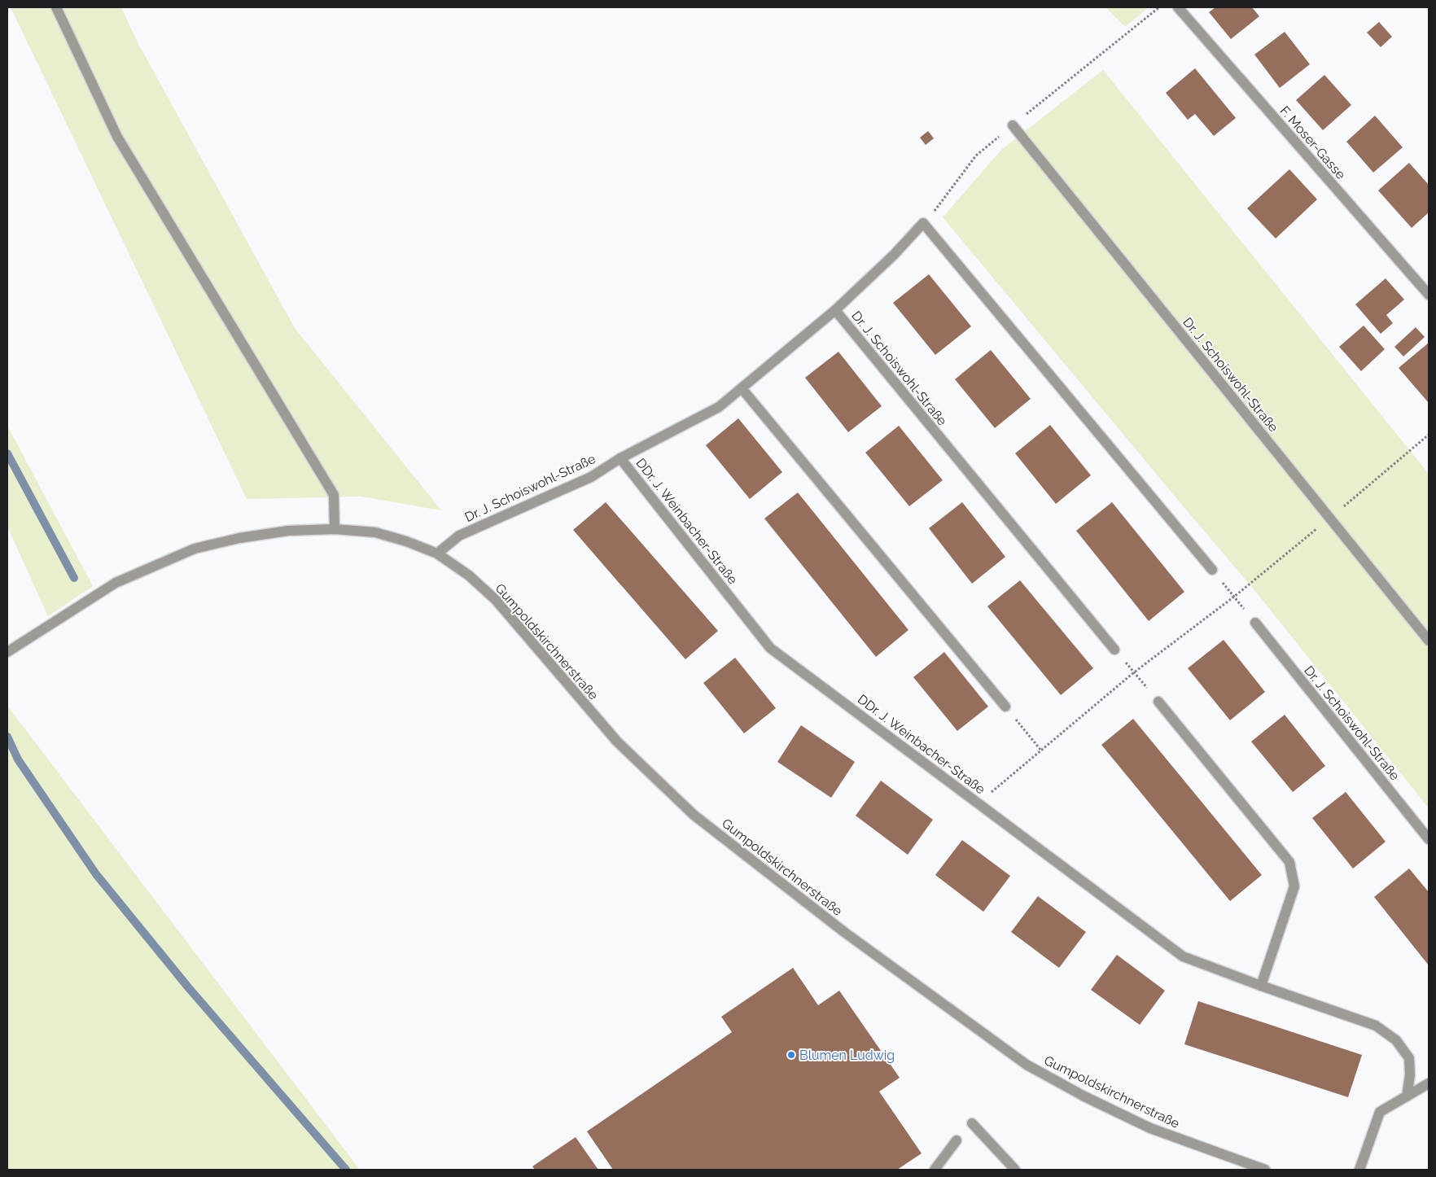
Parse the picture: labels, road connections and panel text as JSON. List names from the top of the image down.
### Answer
{
  "streets": {
    "street": [
      "F. Moser-Gasse",
      "Dr. J. Schoiswohl-Straße",
      "DDr. J. Weinbacher-Straße",
      "Gumpoldskirchnerstraße"
    ]
  },
  "crossings": [
    ["Dr. J. Schoiswohl-Straße", "DDr. J. Weinbacher-Straße"],
    ["Dr. J. Schoiswohl-Straße", "Gumpoldskirchnerstraße"]
  ],
  "places": ["Blumen Ludwig"]
}
